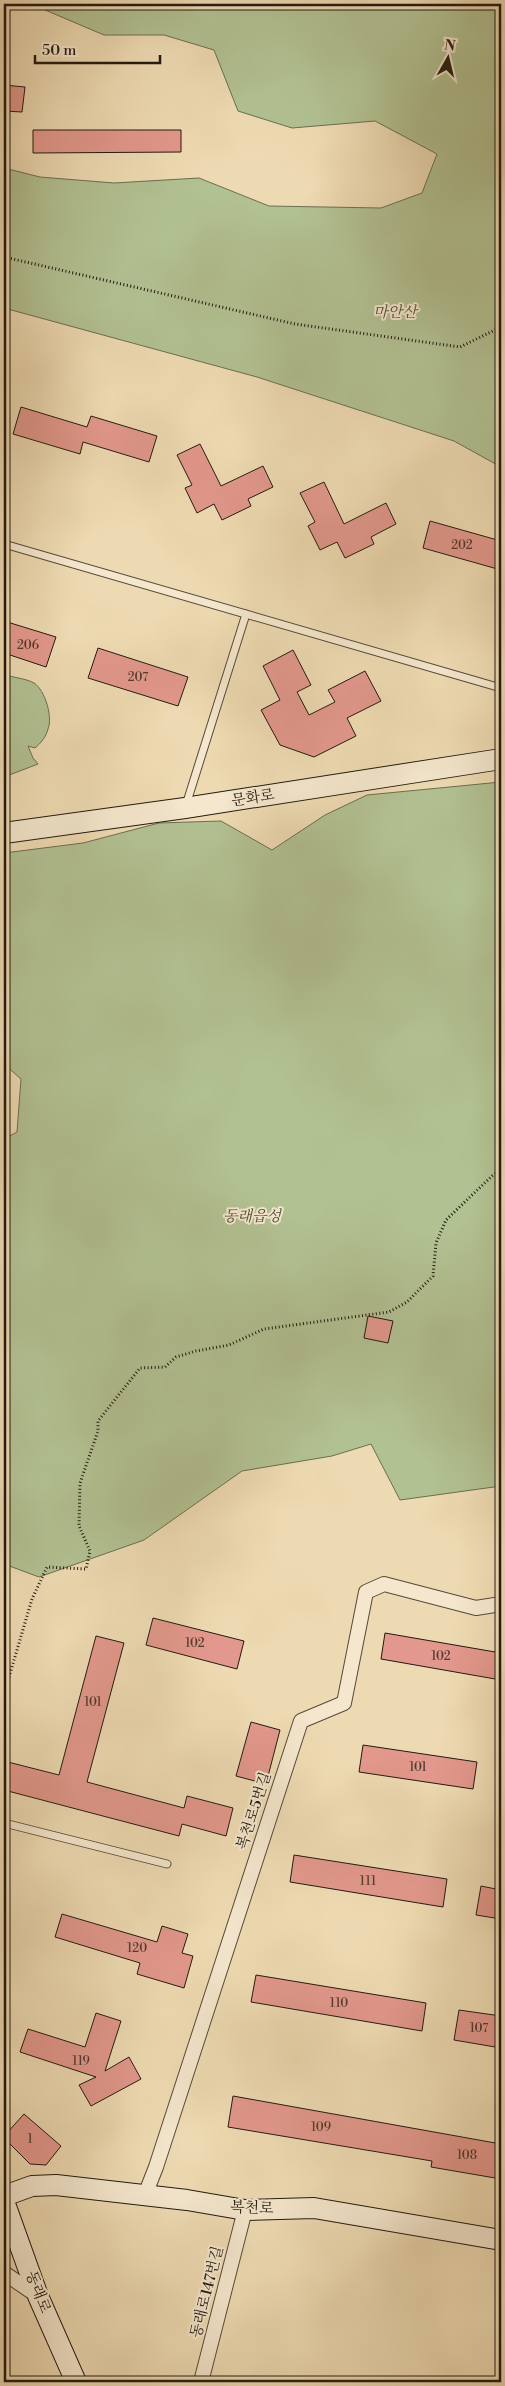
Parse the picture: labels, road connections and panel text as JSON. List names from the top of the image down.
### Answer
{
  "streets": {
    "street": [
      "문화로",
      "복천로5번길",
      "복천로",
      "동래로",
      "동래로147번길"
    ]
  },
  "crossings": [
    ["복천로5번길", "복천로"],
    ["복천로", "동래로147번길"]
  ],
  "parks": ["마안산", "동래읍성"],
  "house_numbers": [
    "202",
    "206",
    "207",
    "102",
    "102",
    "101",
    "101",
    "111",
    "120",
    "110",
    "107",
    "119",
    "109",
    "1",
    "108"
  ],
  "scale_bar": "50 m",
  "north": "top"
}
